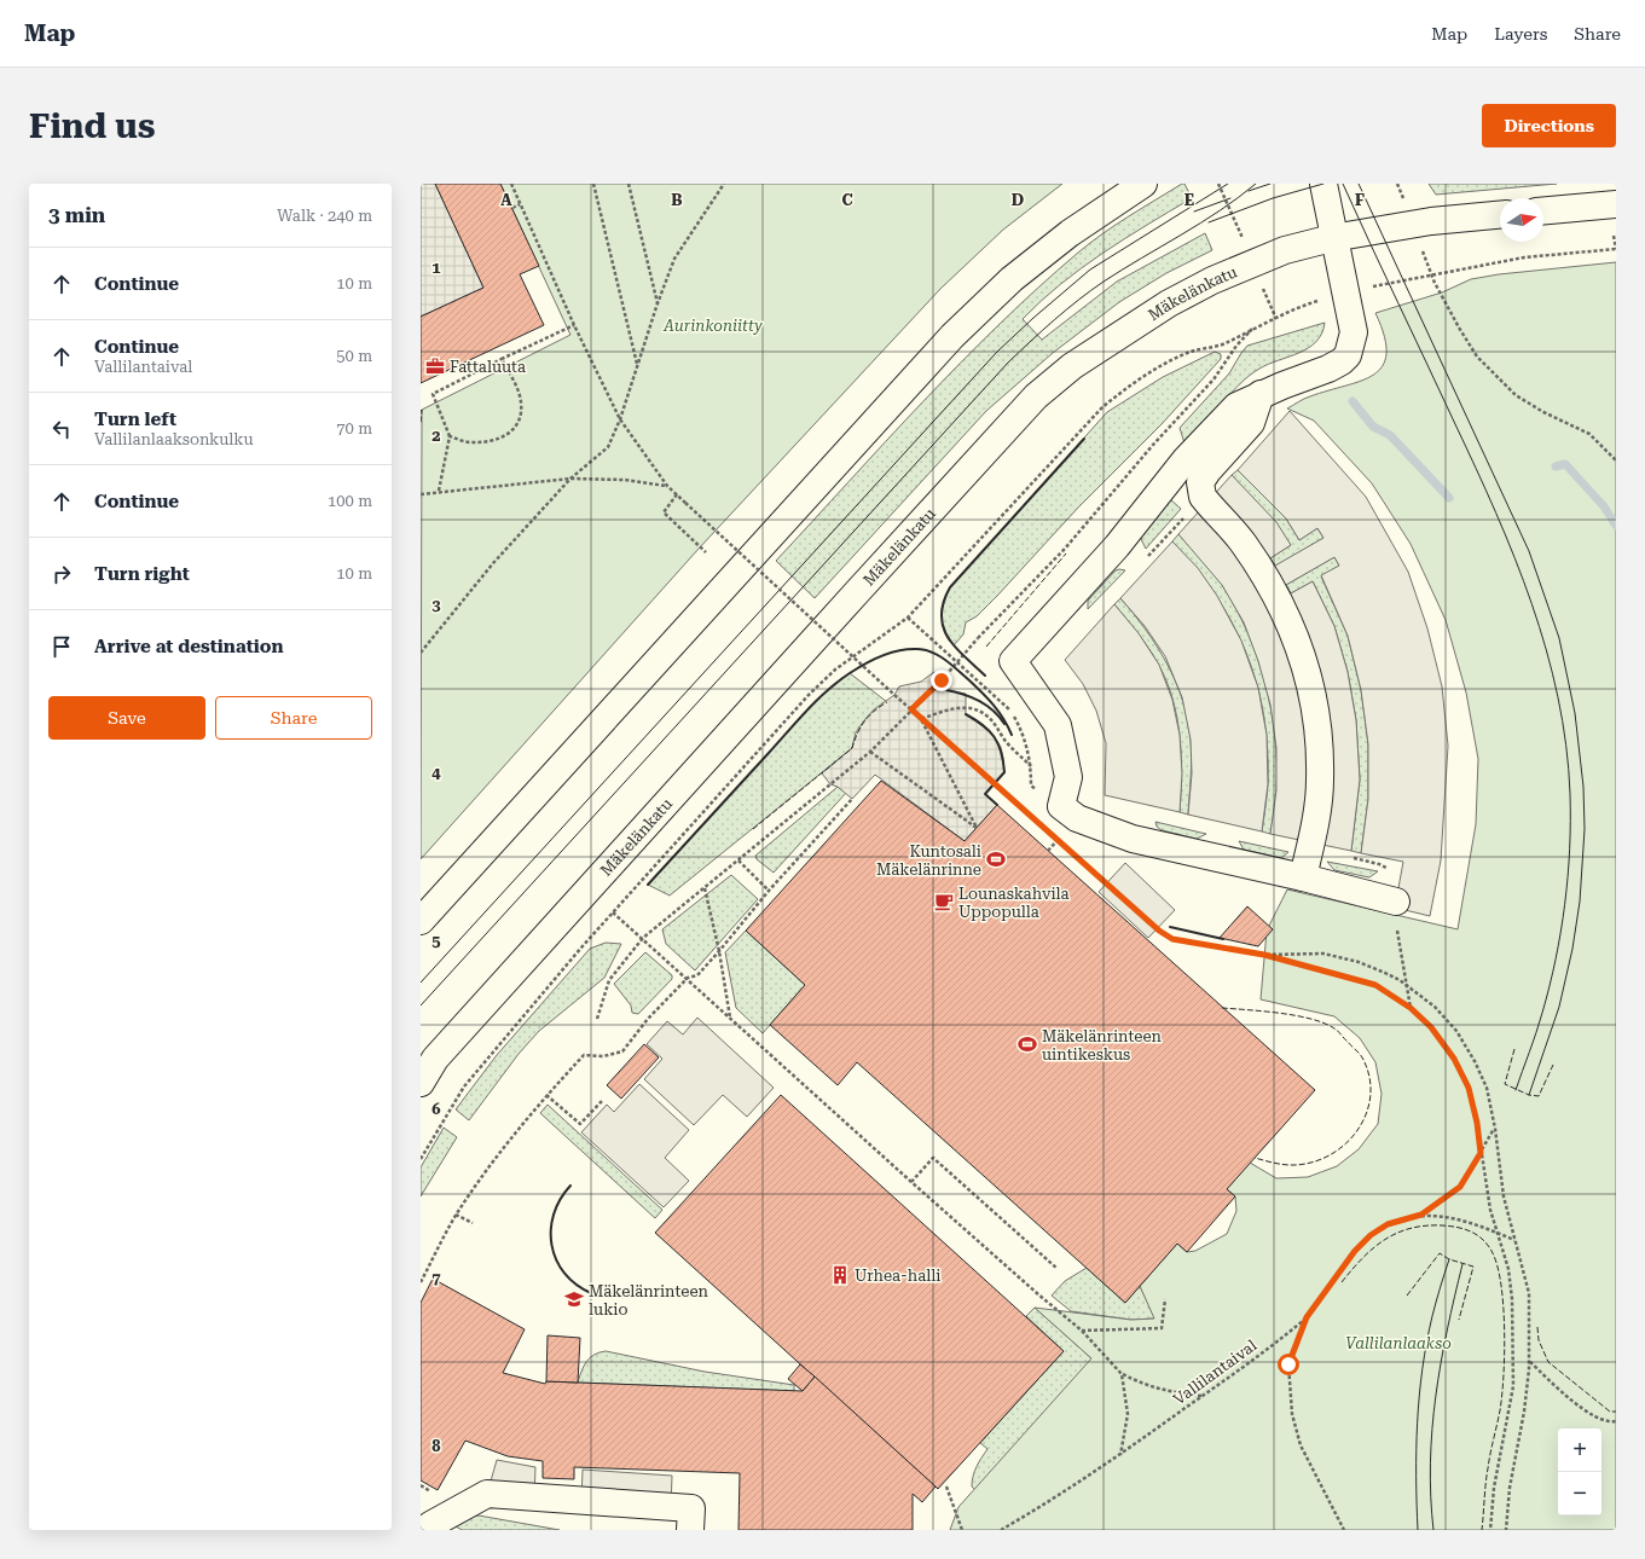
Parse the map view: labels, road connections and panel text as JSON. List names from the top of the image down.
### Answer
{
  "streets": {
    "main road": ["Mäkelänkatu"],
    "path": ["Vallilantaival"]
  },
  "parks": ["Aurinkoniitty", "Vallilanlaakso"],
  "places": {
    "office": ["Fattaluuta"],
    "sports": ["Kuntosali Mäkelänrinne", "Mäkelänrinteen uintikeskus"],
    "cafe": ["Lounaskahvila Uppopulla"],
    "building": ["Urhea-halli"],
    "school or university": ["Mäkelänrinteen lukio"]
  },
  "north": "right",
  "page": {
    "header": "Map",
    "nav": ["Map", "Layers", "Share"],
    "buttons": [
      "Directions",
      ["Save", "Share"]
    ],
    "title": "Find us",
    "heading": ["3 min", "Walk · 240 m"],
    "list": [
      ["Continue", "10 m"],
      ["Continue", "Vallilantaival", "50 m"],
      ["Turn left", "Vallilanlaaksonkulku", "70 m"],
      ["Continue", "100 m"],
      ["Turn right", "10 m"],
      "Arrive at destination"
    ],
    "map_buttons": ["+", "−"]
  },
  "grid": {
    "columns": [
      "A",
      "B",
      "C",
      "D",
      "E",
      "F"
    ],
    "rows": [
      "1",
      "2",
      "3",
      "4",
      "5",
      "6",
      "7",
      "8"
    ]
  }
}
